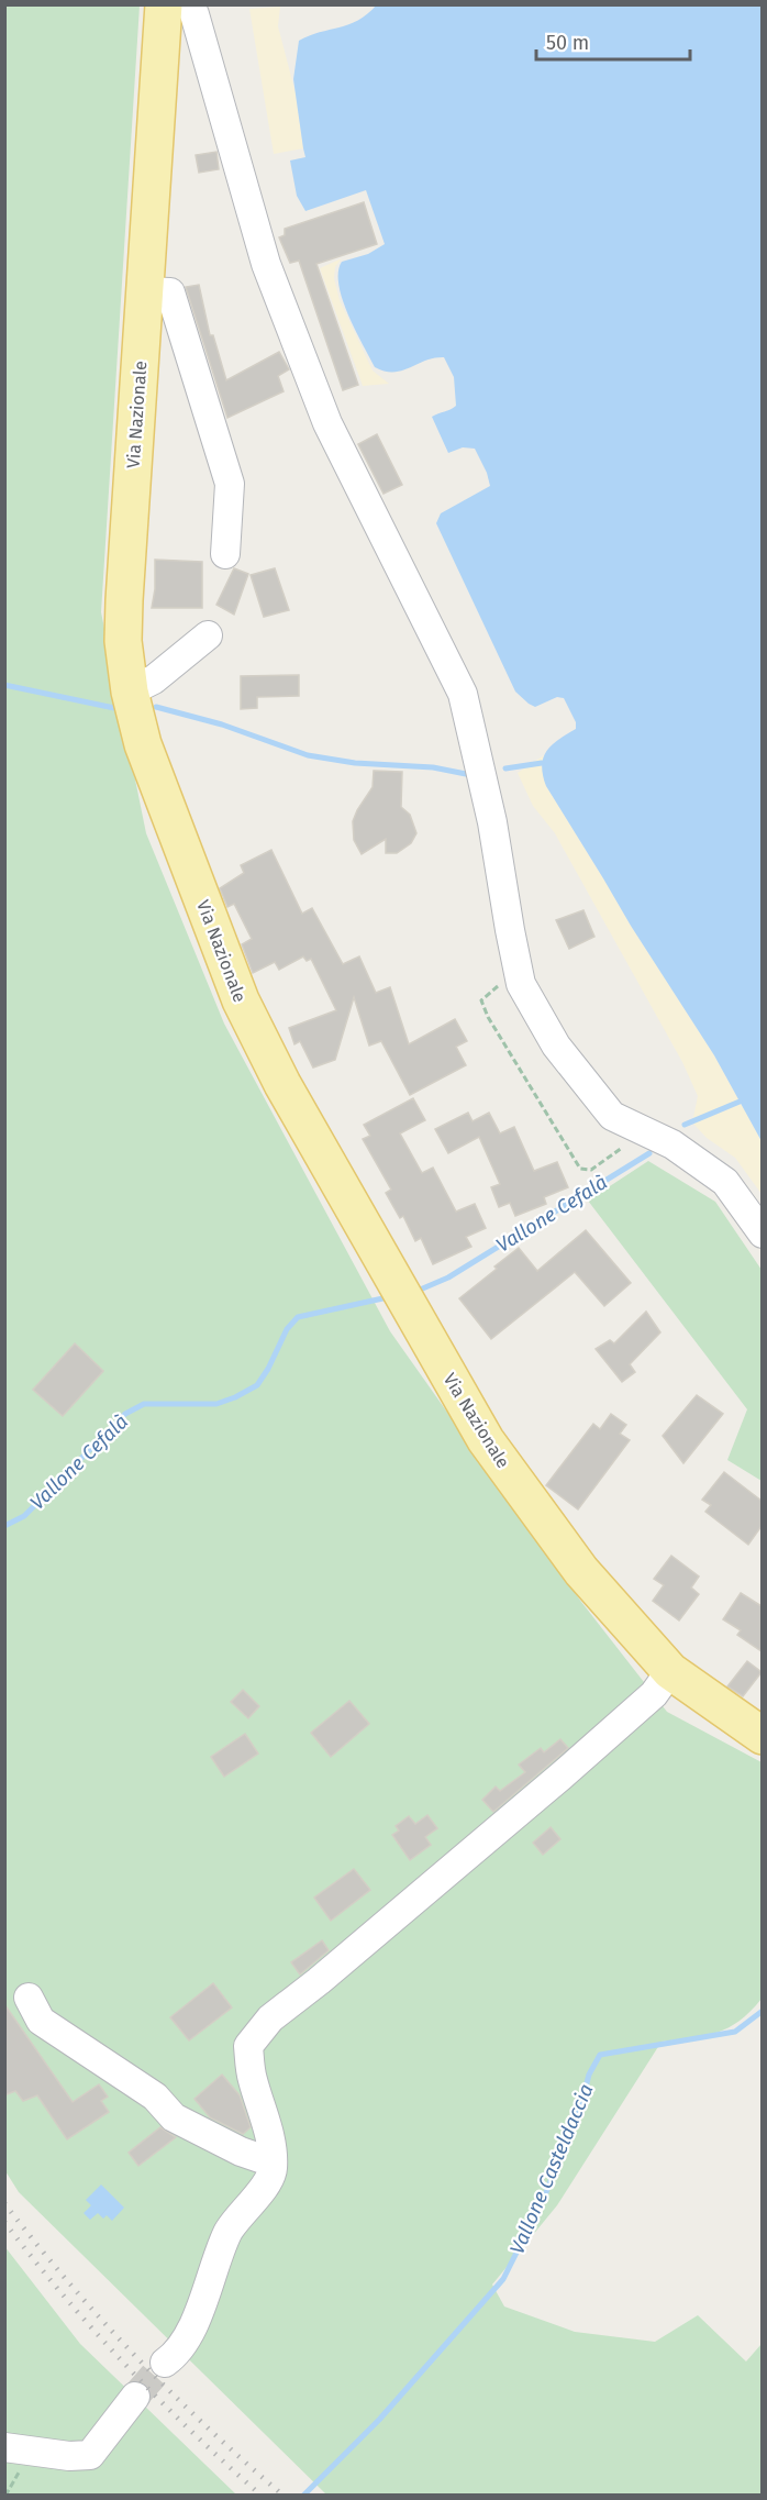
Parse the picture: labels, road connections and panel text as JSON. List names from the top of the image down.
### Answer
{
  "streets": {
    "main road": ["Via Nazionale"]
  },
  "water": ["Vallone Cefalà", "Vallone Casteldaccia"],
  "scale_bar": "50 m"
}
